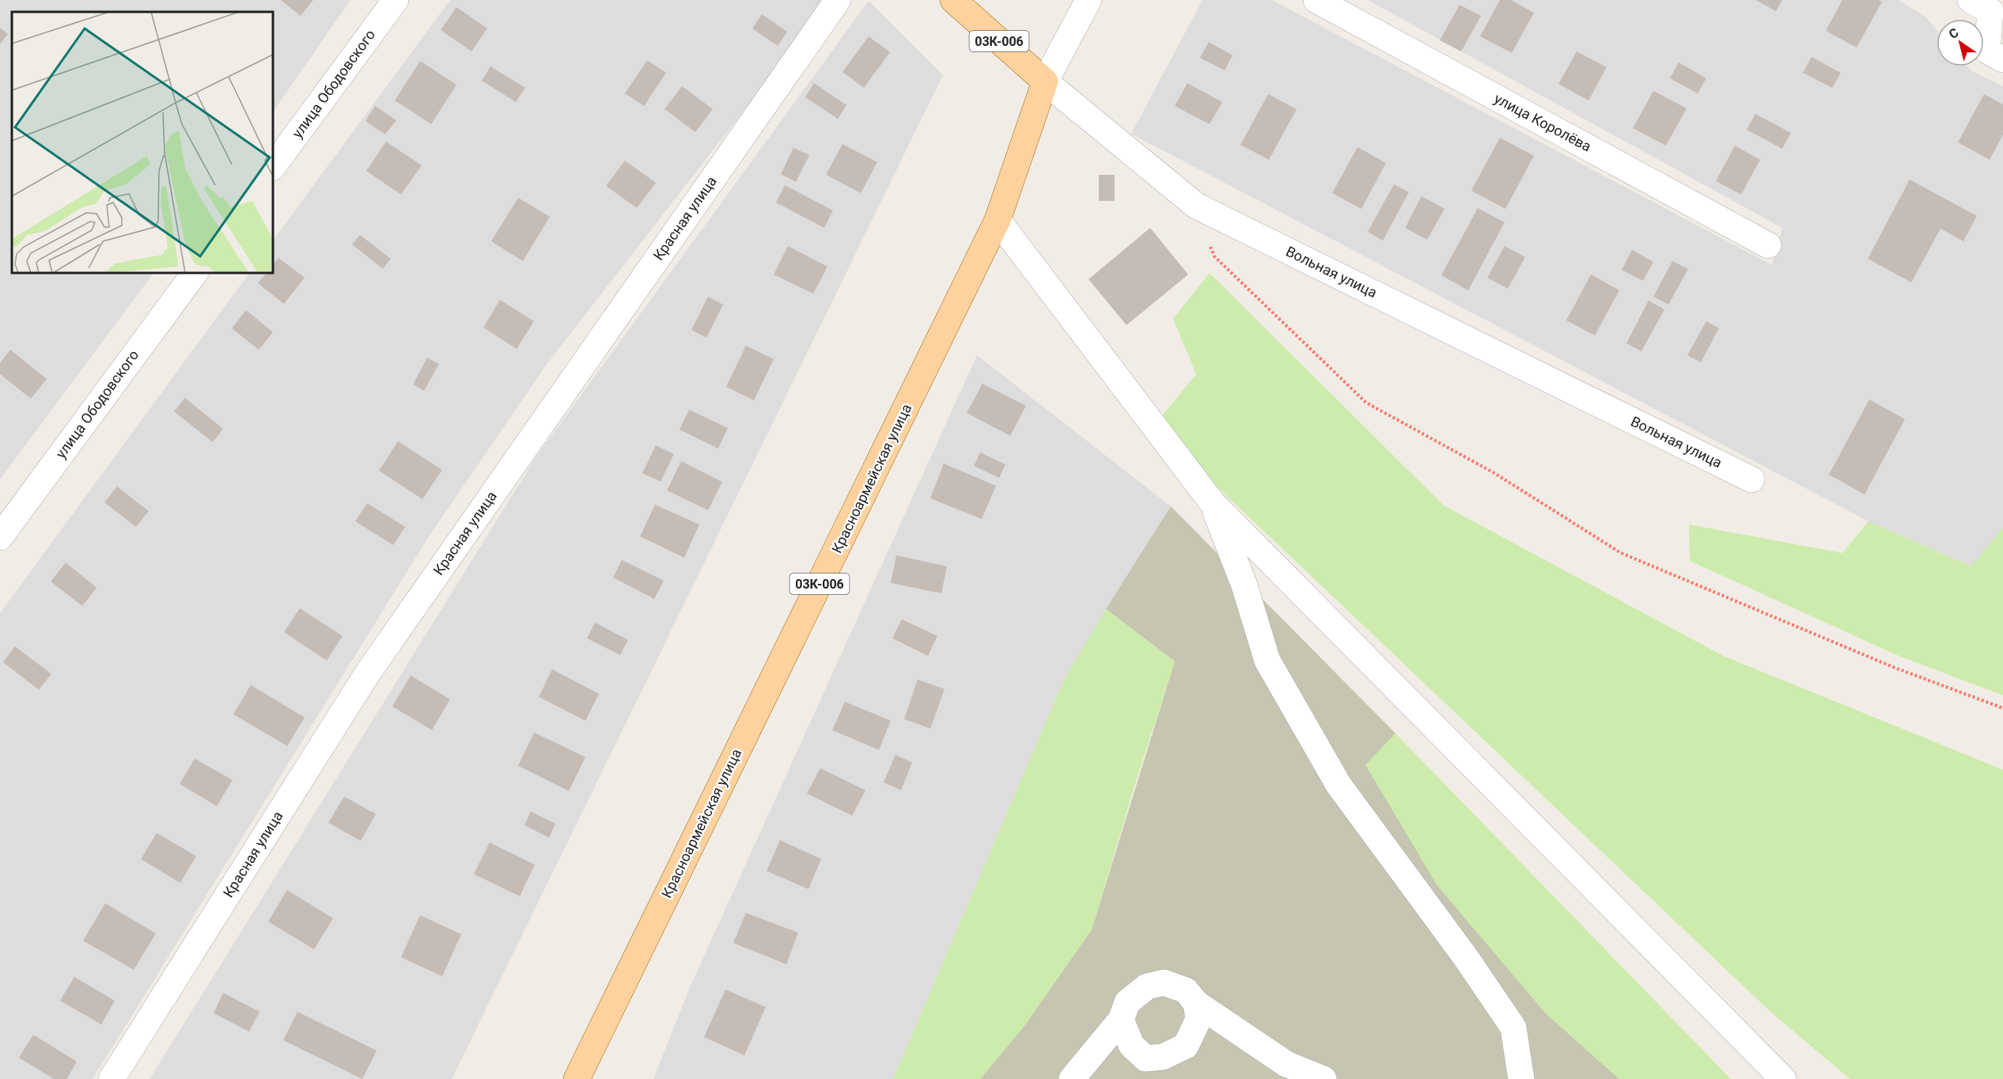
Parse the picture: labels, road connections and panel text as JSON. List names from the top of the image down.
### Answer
{
  "streets": {
    "main road": ["03К-006", "Вольная улица", "Красноармейская улица"],
    "street": ["улица Ободовского", "улица Королёва", "Красная улица"]
  },
  "crossings": [
    ["Вольная улица", "Красноармейская улица"]
  ],
  "north": "top left"
}
